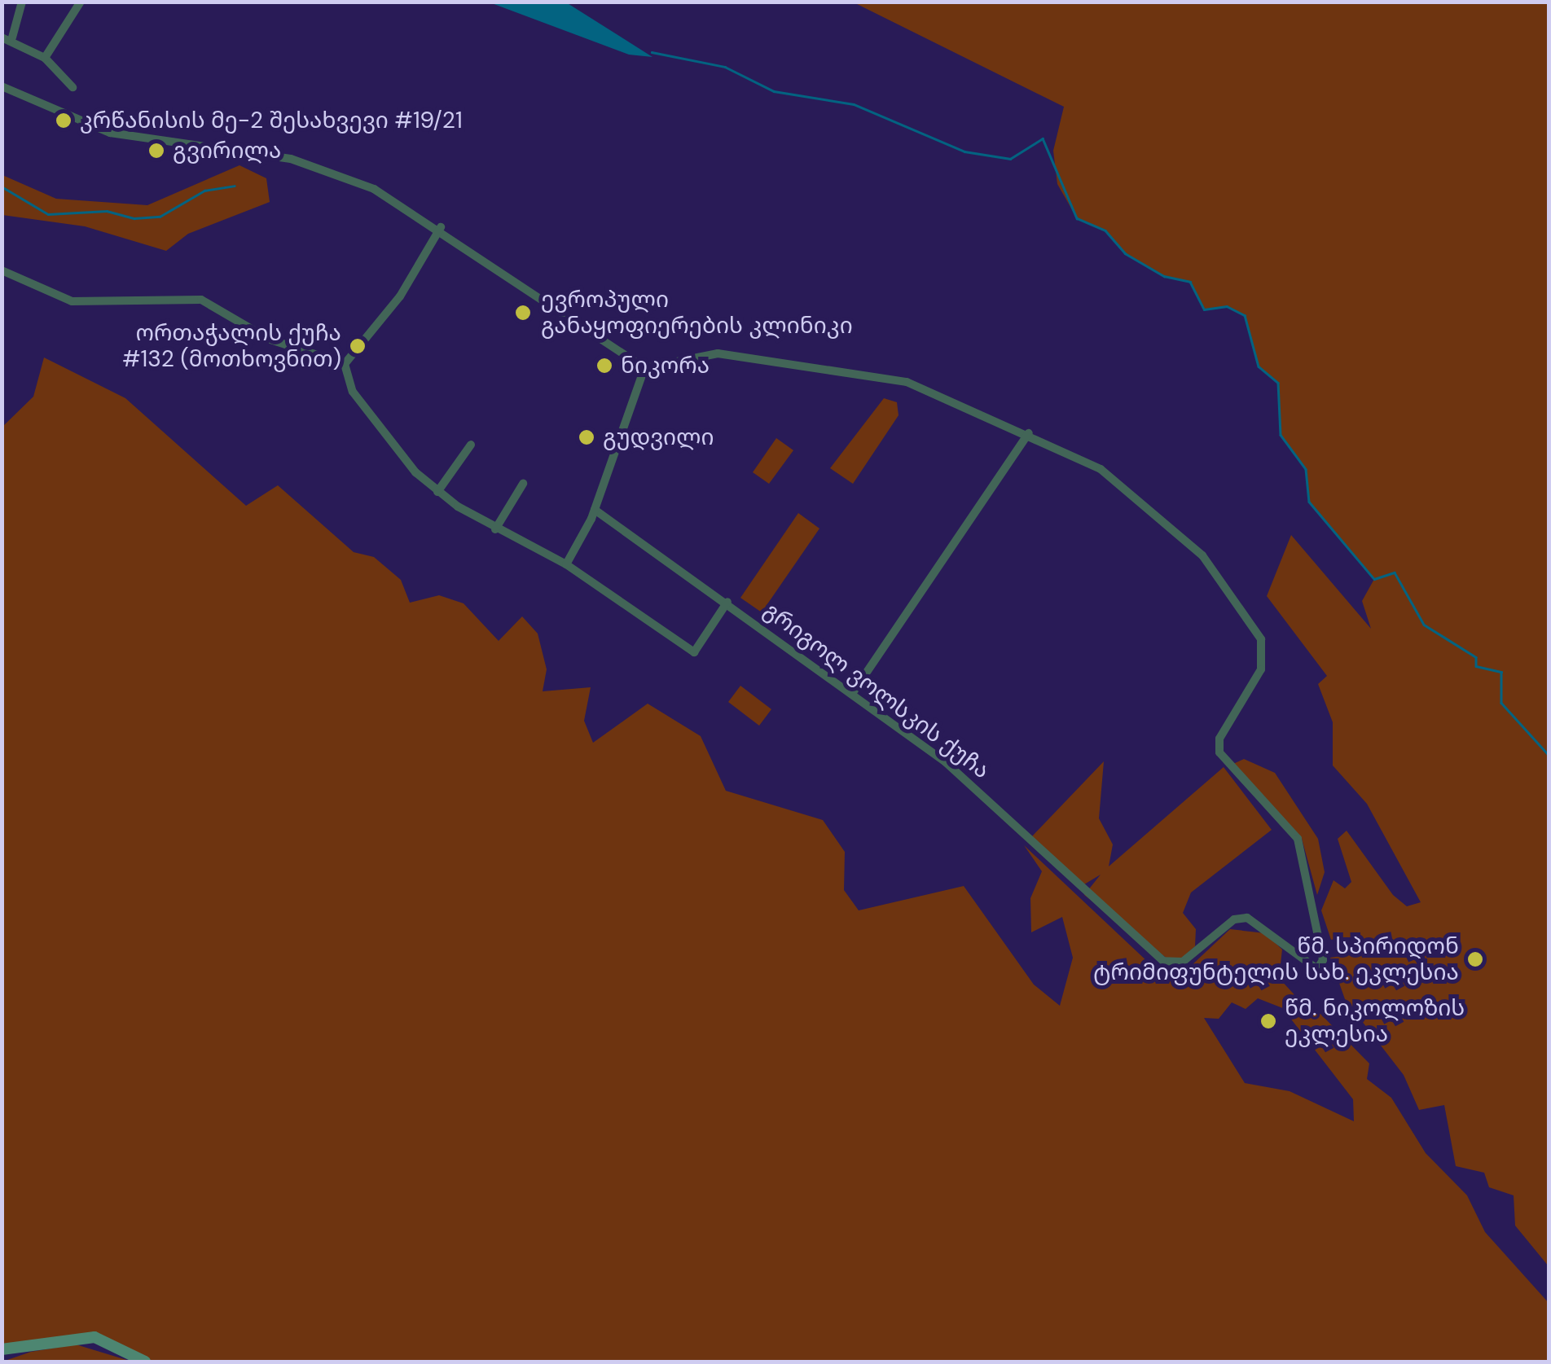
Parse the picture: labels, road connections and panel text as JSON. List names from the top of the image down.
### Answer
{
  "streets": {
    "street": ["გრიგოლ ვოლსკის ქუჩა"]
  },
  "places": [
    "კრწანისის მე-2 შესახვევი #19/21",
    "გვირილა",
    "ევროპული განაყოფიერების კლინიკი",
    "ორთაჭალის ქუჩა #132 (მოთხოვნით)",
    "ნიკორა",
    "გუდვილი",
    "წმ. სპირიდონ ტრიმიფუნტელის სახ. ეკლესია",
    "წმ. ნიკოლოზის ეკლესია"
  ]
}
